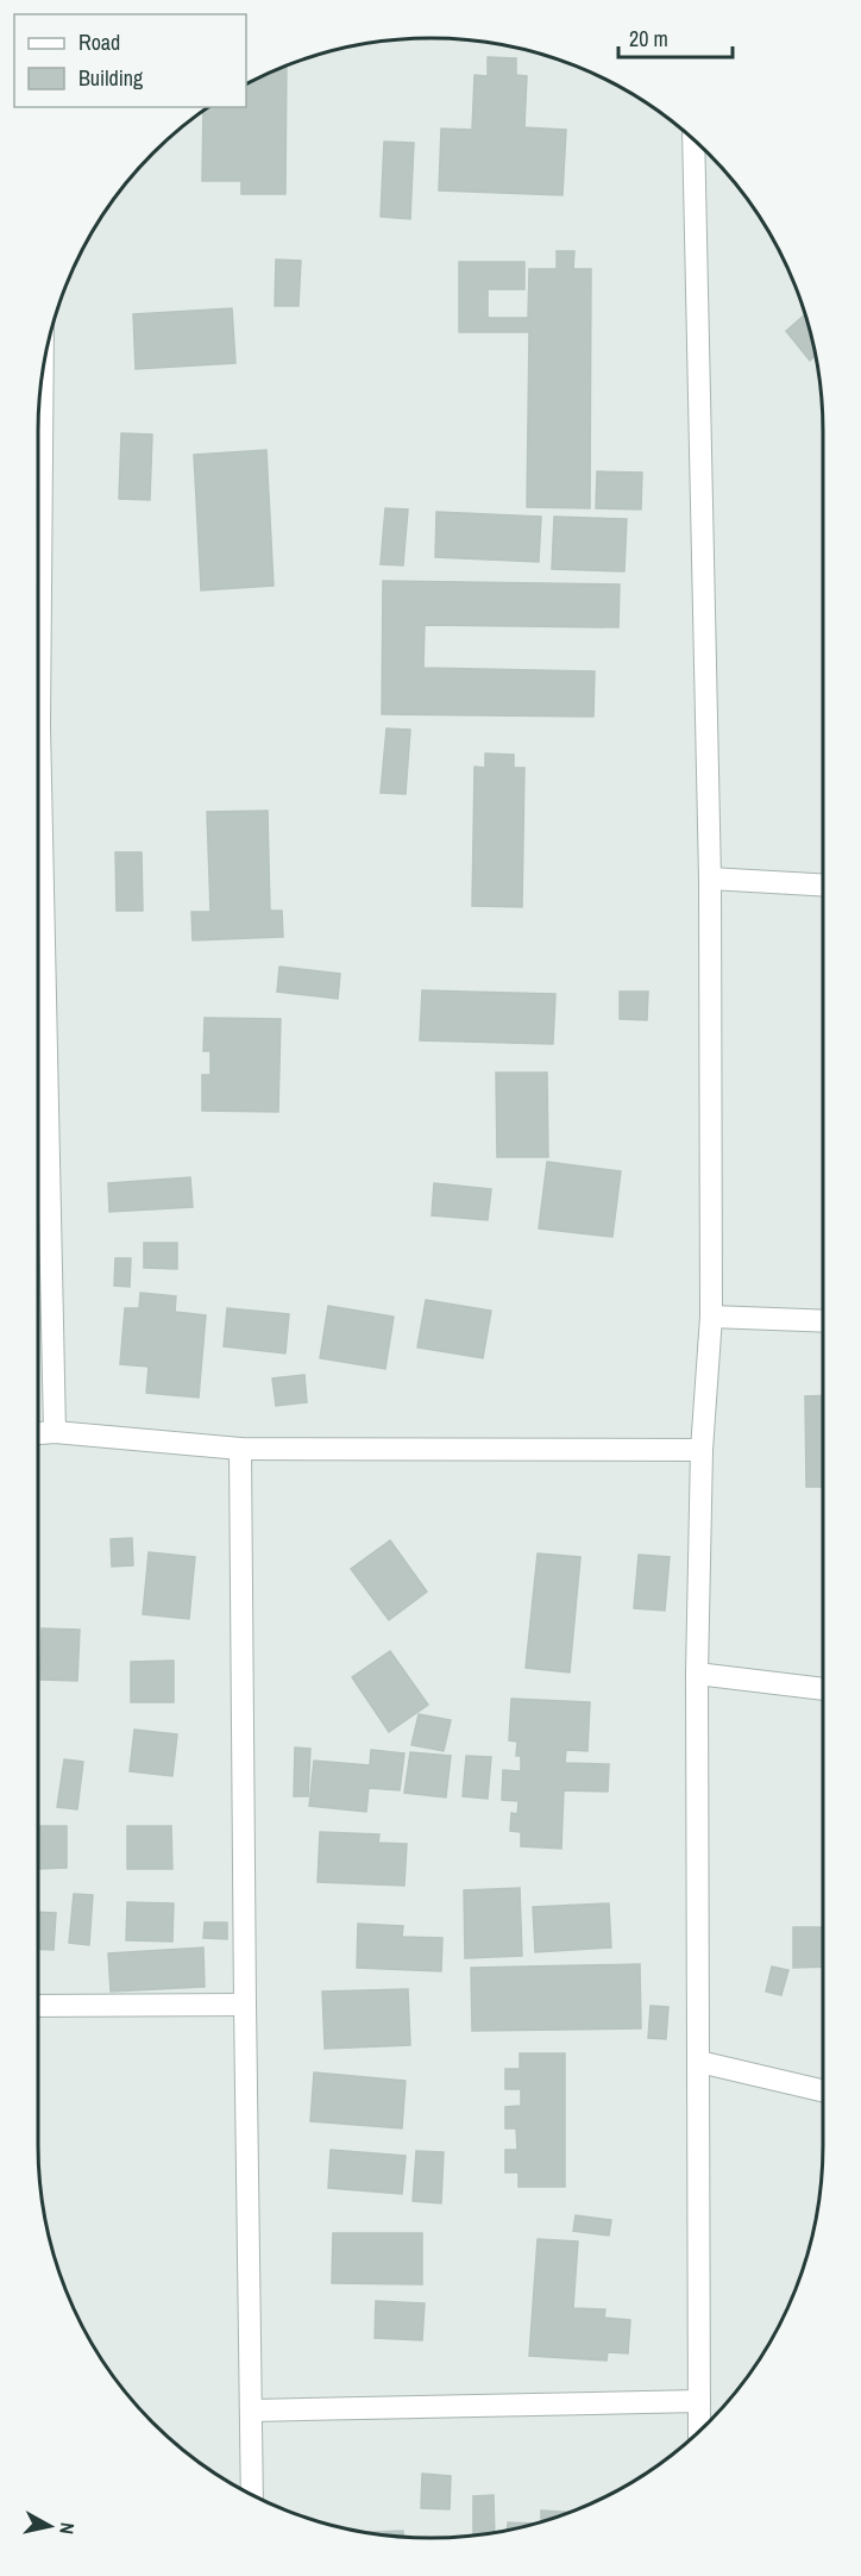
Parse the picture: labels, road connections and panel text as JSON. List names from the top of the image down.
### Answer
{
  "legend": ["Road", "Building"],
  "scale_bar": "20 m",
  "north": "right"
}
